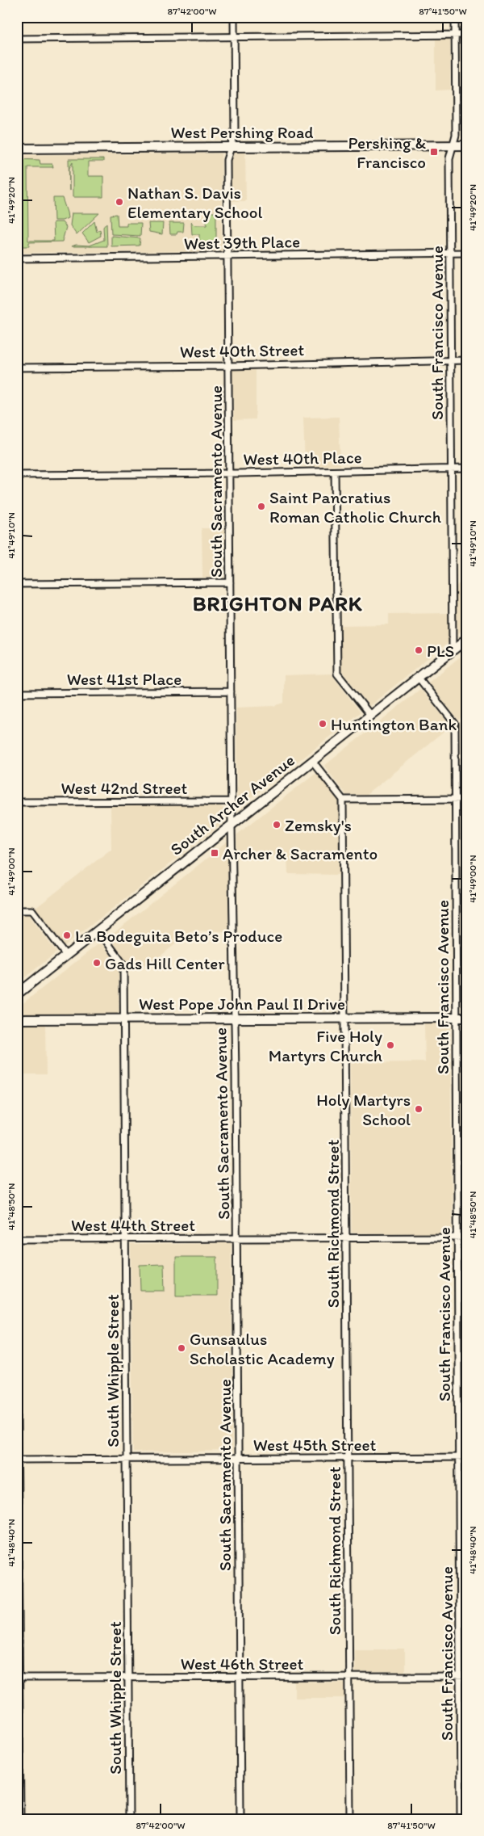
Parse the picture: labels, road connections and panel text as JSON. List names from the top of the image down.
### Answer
{
  "streets": {
    "street": [
      "West Pershing Road",
      "West 39th Place",
      "South Francisco Avenue",
      "West 40th Street",
      "West 40th Place",
      "South Sacramento Avenue",
      "West 41st Place",
      "West 42nd Street",
      "South Archer Avenue",
      "West Pope John Paul II Drive",
      "South Richmond Street",
      "West 44th Street",
      "South Whipple Street",
      "West 45th Street",
      "West 46th Street"
    ]
  },
  "crossings": [
    ["West Pershing Road", "South Francisco Avenue"],
    ["West Pershing Road", "South Sacramento Avenue"],
    ["West 39th Place", "South Francisco Avenue"],
    ["West 39th Place", "South Sacramento Avenue"],
    ["South Francisco Avenue", "West 40th Street"],
    ["South Francisco Avenue", "West 40th Place"],
    ["South Francisco Avenue", "South Archer Avenue"],
    ["South Francisco Avenue", "West Pope John Paul II Drive"],
    ["South Francisco Avenue", "West 44th Street"],
    ["South Francisco Avenue", "West 45th Street"],
    ["South Francisco Avenue", "West 46th Street"],
    ["West 40th Street", "South Sacramento Avenue"],
    ["West 40th Place", "South Sacramento Avenue"],
    ["South Sacramento Avenue", "West 41st Place"],
    ["South Sacramento Avenue", "West 42nd Street"],
    ["South Sacramento Avenue", "South Archer Avenue"],
    ["South Sacramento Avenue", "West Pope John Paul II Drive"],
    ["South Sacramento Avenue", "West 44th Street"],
    ["South Sacramento Avenue", "West 45th Street"],
    ["South Sacramento Avenue", "West 46th Street"],
    ["South Archer Avenue", "South Whipple Street"],
    ["West Pope John Paul II Drive", "South Richmond Street"],
    ["West Pope John Paul II Drive", "South Whipple Street"],
    ["South Richmond Street", "West 44th Street"],
    ["South Richmond Street", "West 45th Street"],
    ["South Richmond Street", "West 46th Street"],
    ["West 44th Street", "South Whipple Street"],
    ["South Whipple Street", "West 45th Street"],
    ["South Whipple Street", "West 46th Street"]
  ],
  "districts": ["BRIGHTON PARK"],
  "places": {
    "transit": ["Pershing & Francisco", "Archer & Sacramento"],
    "other": [
      "Nathan S. Davis Elementary School",
      "Saint Pancratius Roman Catholic Church",
      "PLS",
      "Huntington Bank",
      "Zemsky's",
      "La Bodeguita Beto’s Produce",
      "Gads Hill Center",
      "Five Holy Martyrs Church",
      "Holy Martyrs School",
      "Gunsaulus Scholastic Academy"
    ]
  },
  "coordinates": [
    "87°42'00\"W",
    "87°41'50\"W",
    "41°49'20\"N",
    "41°49'10\"N",
    "41°49'00\"N",
    "41°48'50\"N",
    "41°48'40\"N"
  ]
}
